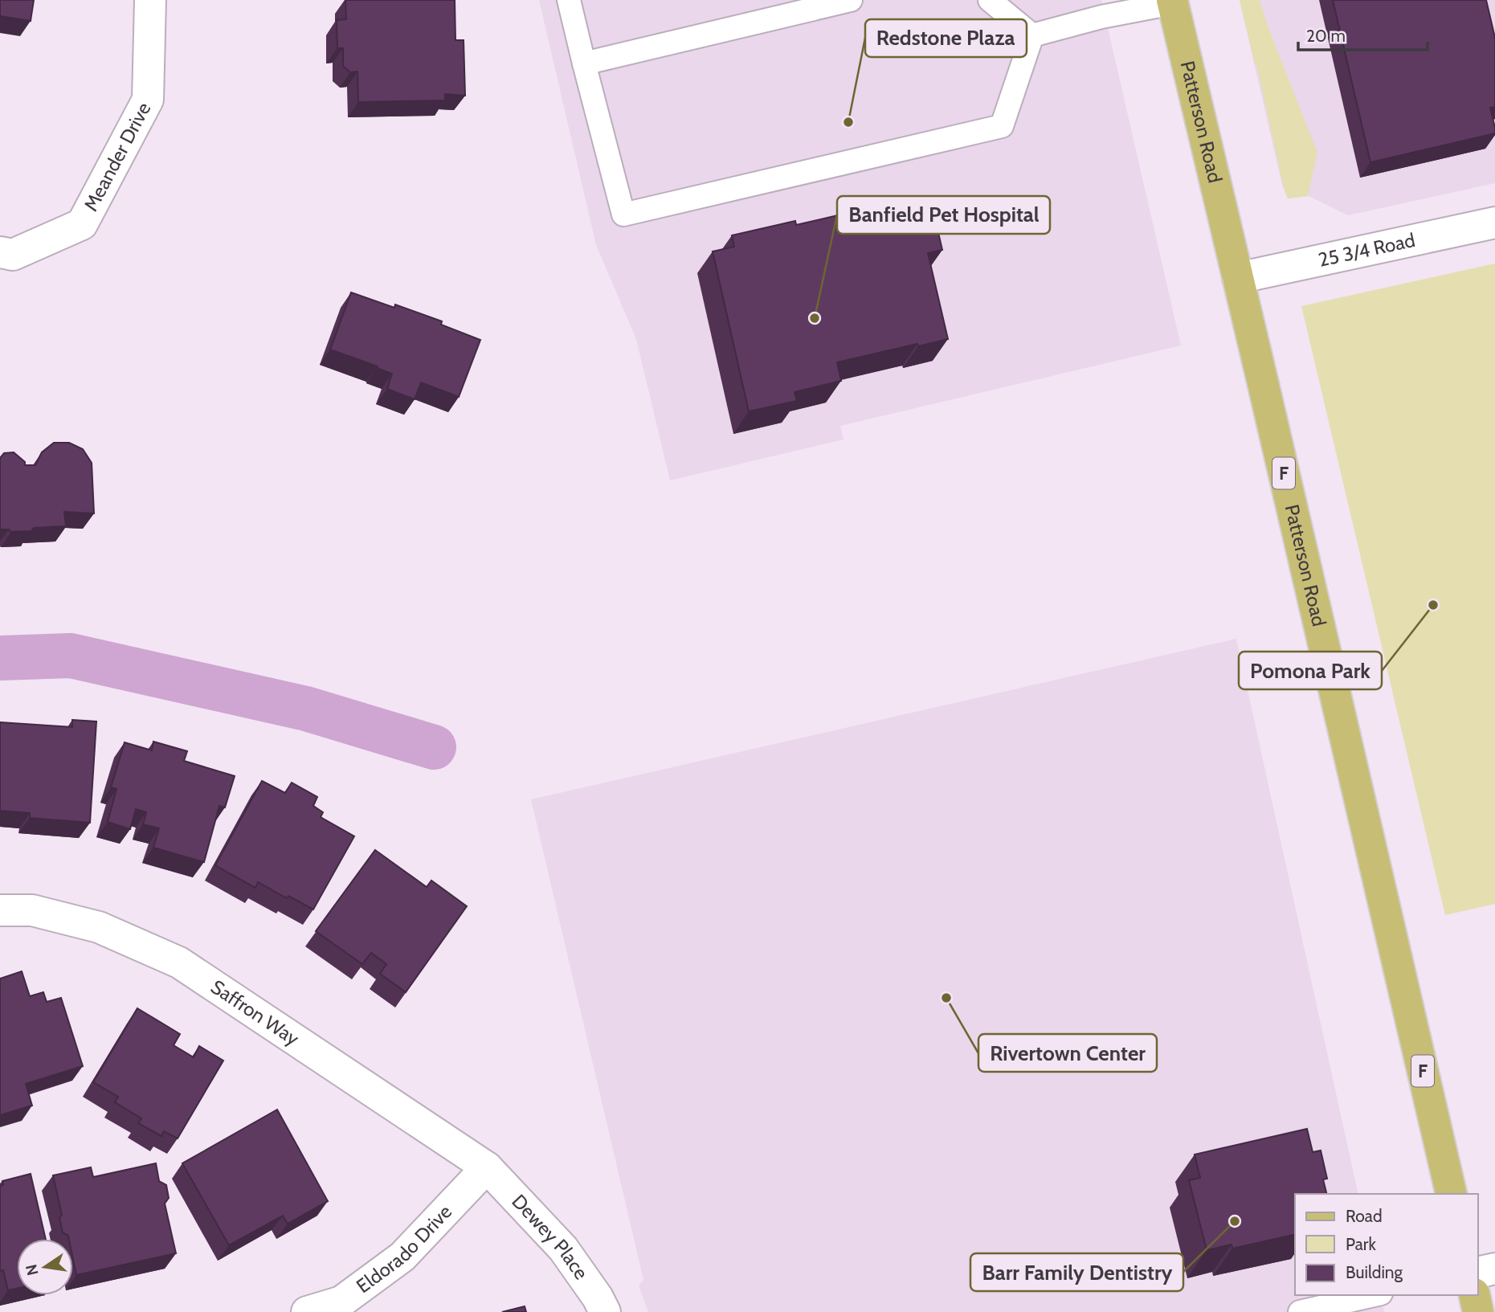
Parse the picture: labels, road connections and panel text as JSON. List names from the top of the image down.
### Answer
{
  "streets": {
    "main road": ["Patterson Road", "F"],
    "street": [
      "Meander Drive",
      "25 3/4 Road",
      "Saffron Way",
      "Dewey Place",
      "Eldorado Drive"
    ]
  },
  "crossings": [
    ["Patterson Road", "25 3/4 Road"],
    ["Saffron Way", "Dewey Place"],
    ["Saffron Way", "Eldorado Drive"],
    ["Dewey Place", "Eldorado Drive"]
  ],
  "places": [
    "Redstone Plaza",
    "Banfield Pet Hospital",
    "Pomona Park",
    "Rivertown Center",
    "Barr Family Dentistry"
  ],
  "legend": ["Road", "Park", "Building"],
  "scale_bar": "20 m",
  "north": "left"
}
